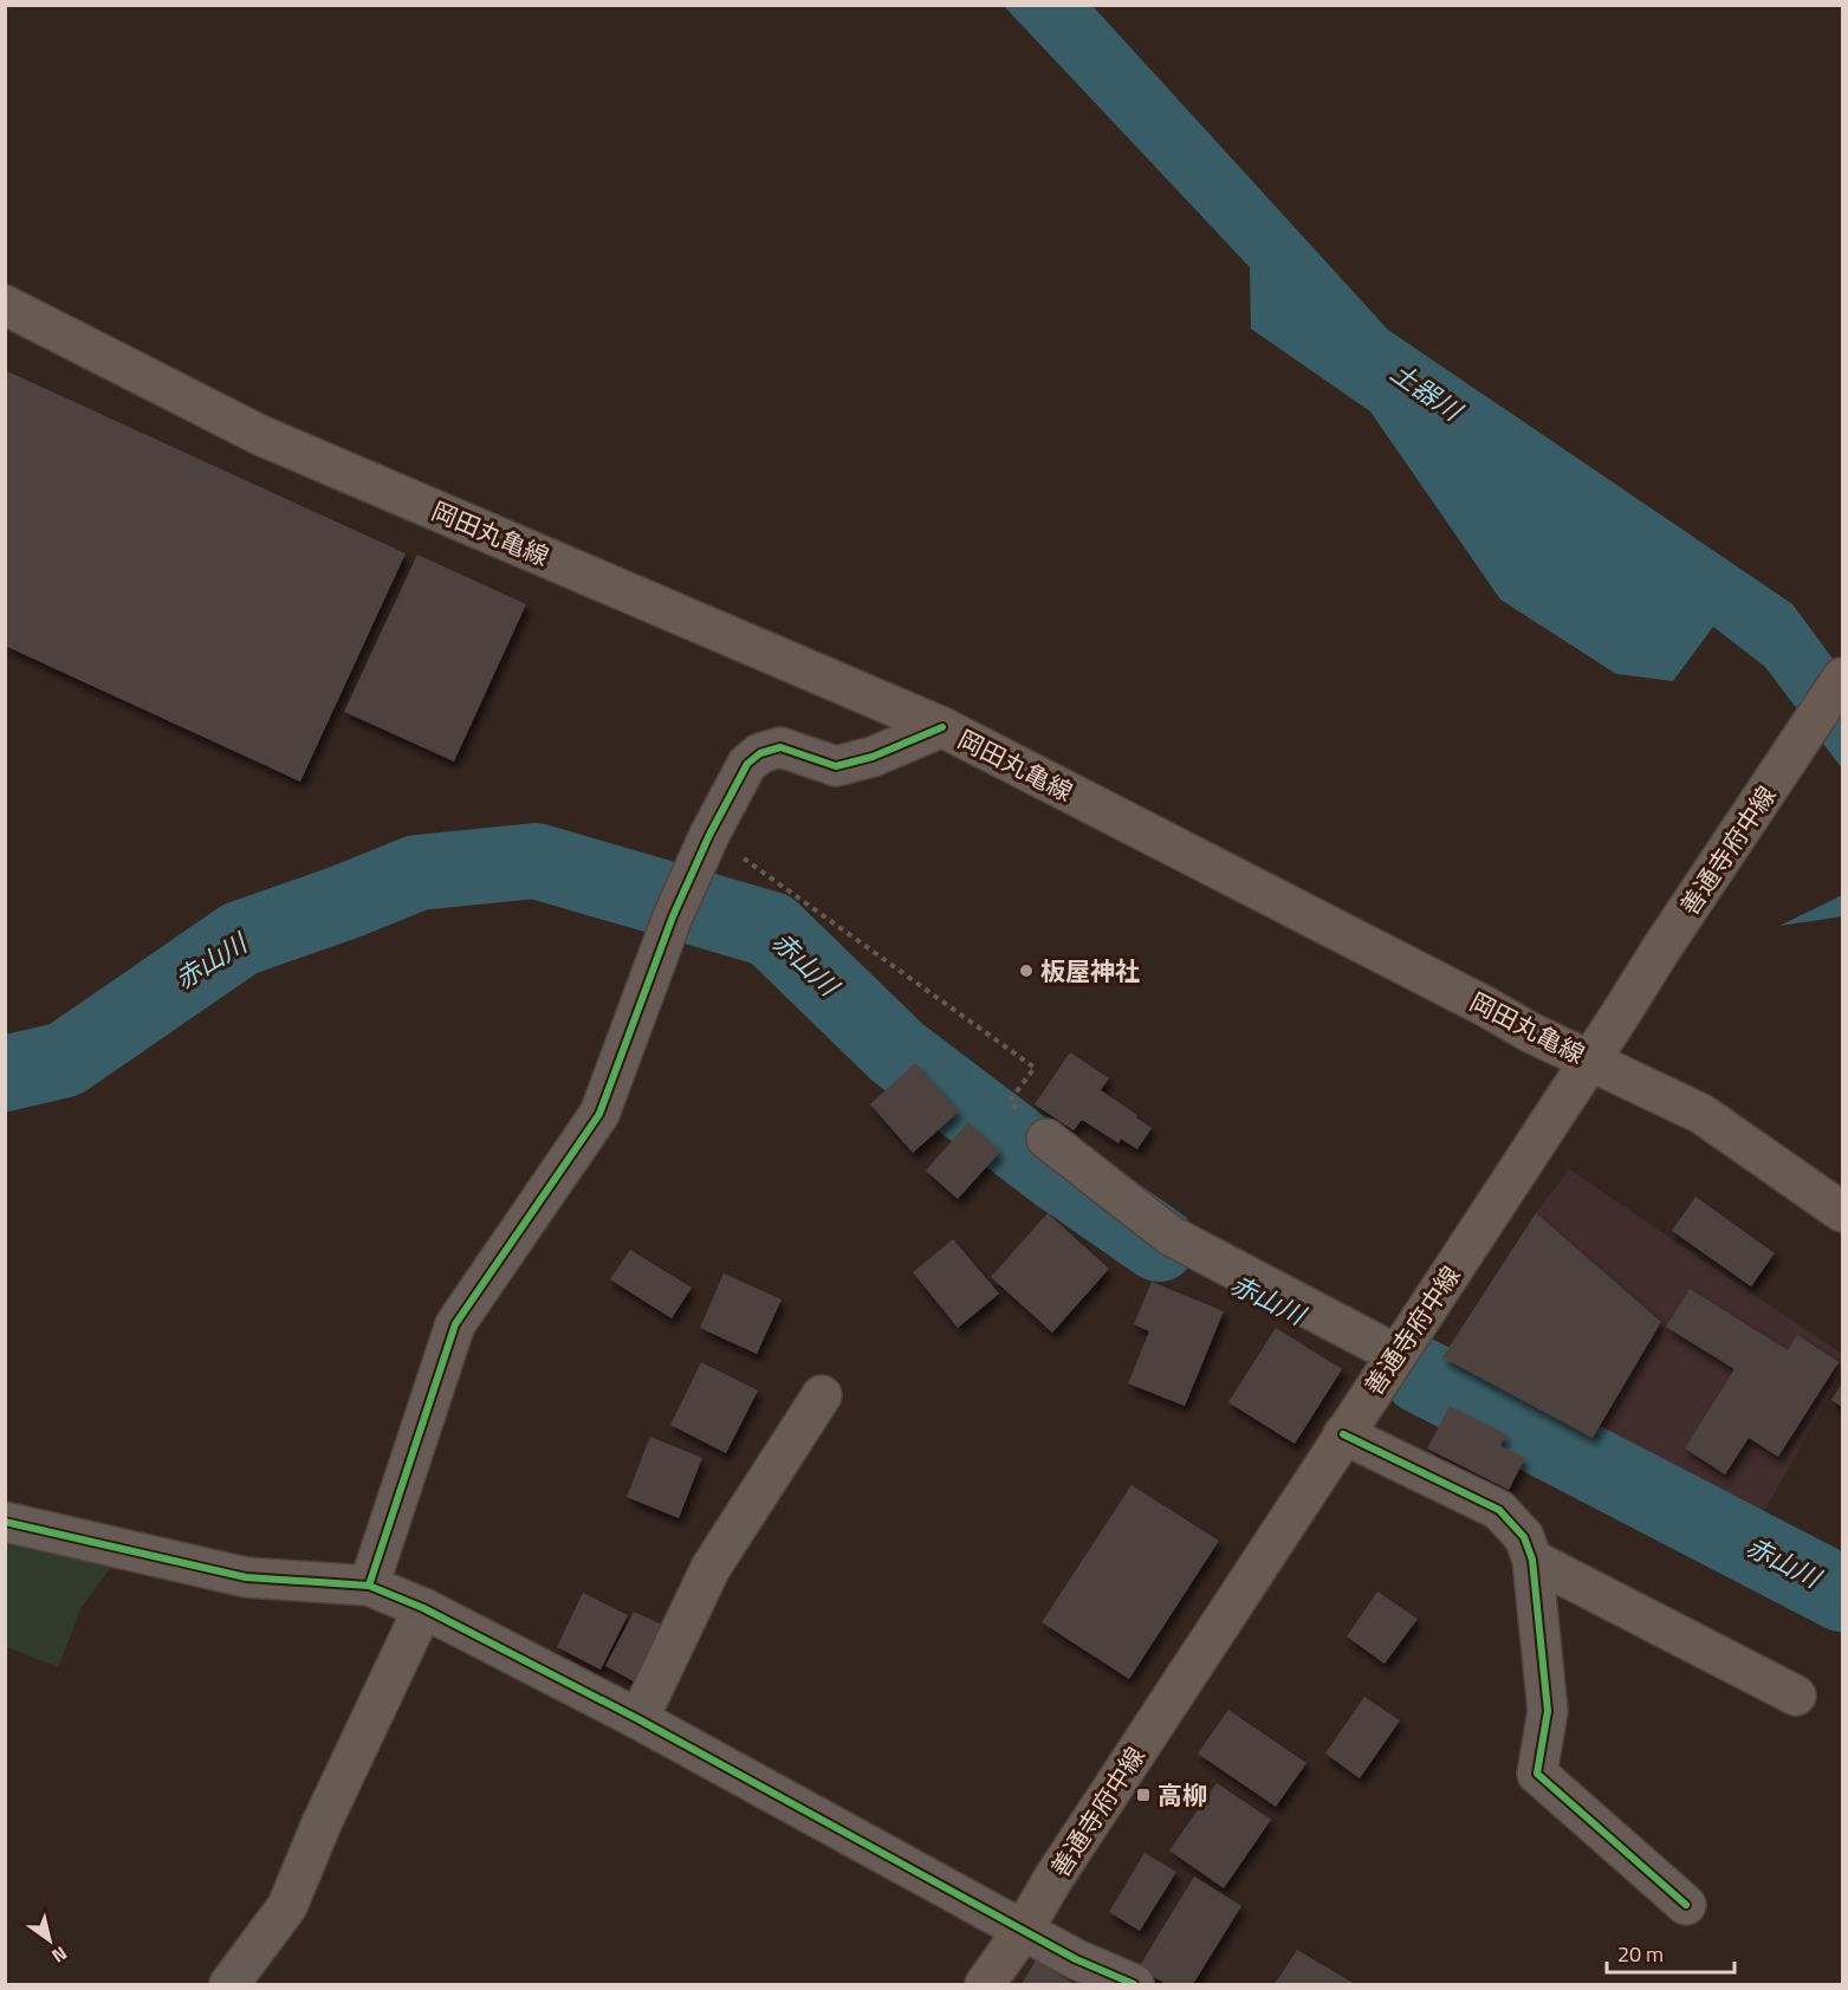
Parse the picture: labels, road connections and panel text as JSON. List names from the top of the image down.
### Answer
{
  "streets": {
    "main road": ["岡田丸亀線", "善通寺府中線"]
  },
  "crossings": [
    ["岡田丸亀線", "善通寺府中線"]
  ],
  "water": ["土器川", "赤山川"],
  "places": {
    "other": ["板屋神社"],
    "transit": ["高柳"]
  },
  "scale_bar": "20 m",
  "north": "bottom right"
}
